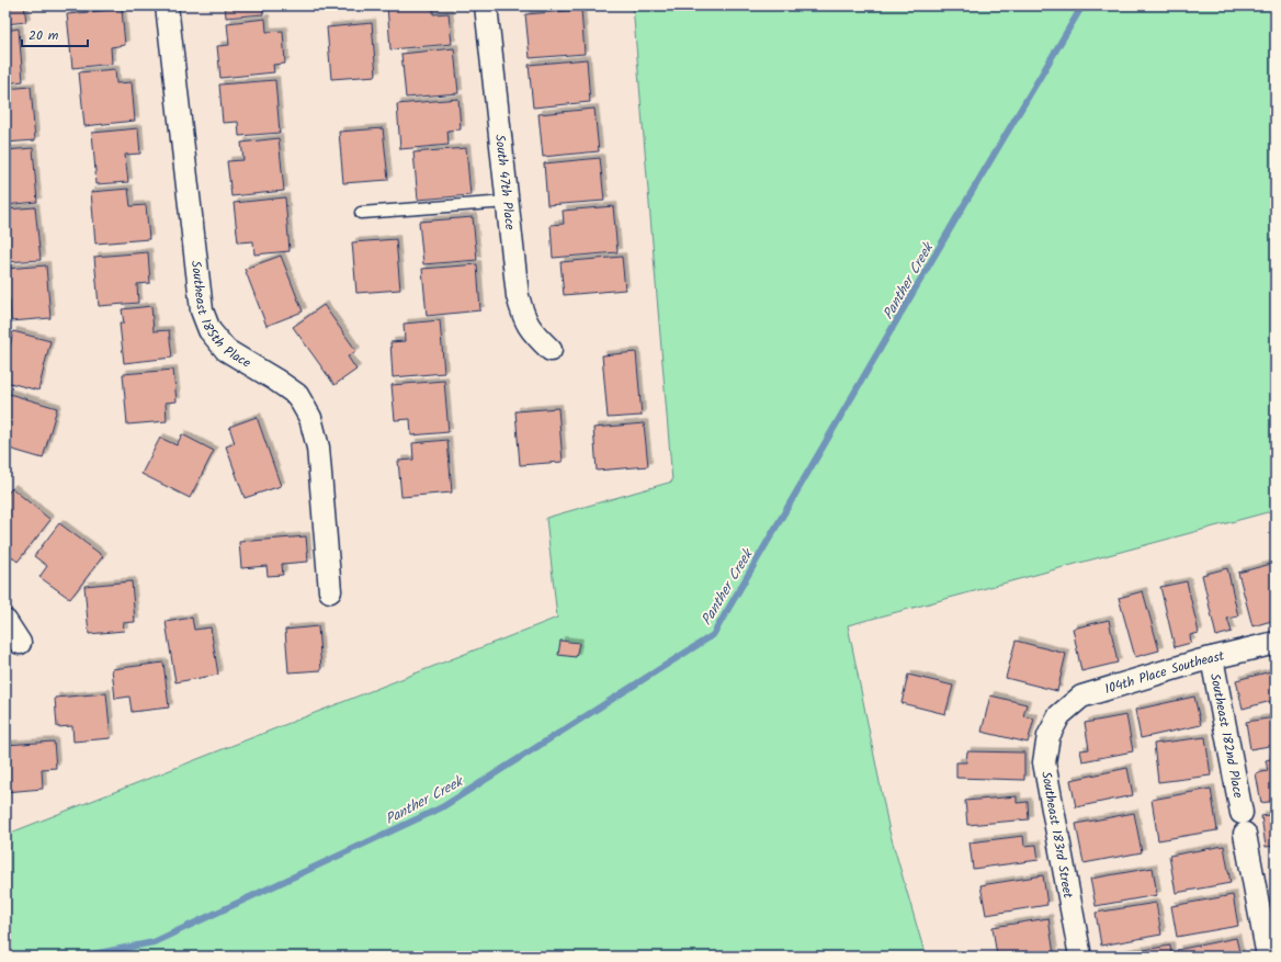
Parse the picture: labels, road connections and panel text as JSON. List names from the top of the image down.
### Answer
{
  "streets": {
    "street": [
      "South 47th Place",
      "Southeast 185th Place",
      "104th Place Southeast",
      "Southeast 182nd Place",
      "Southeast 183rd Street"
    ]
  },
  "crossings": [
    ["104th Place Southeast", "Southeast 182nd Place"],
    ["104th Place Southeast", "Southeast 183rd Street"]
  ],
  "water": ["Panther Creek"],
  "scale_bar": "20 m"
}
